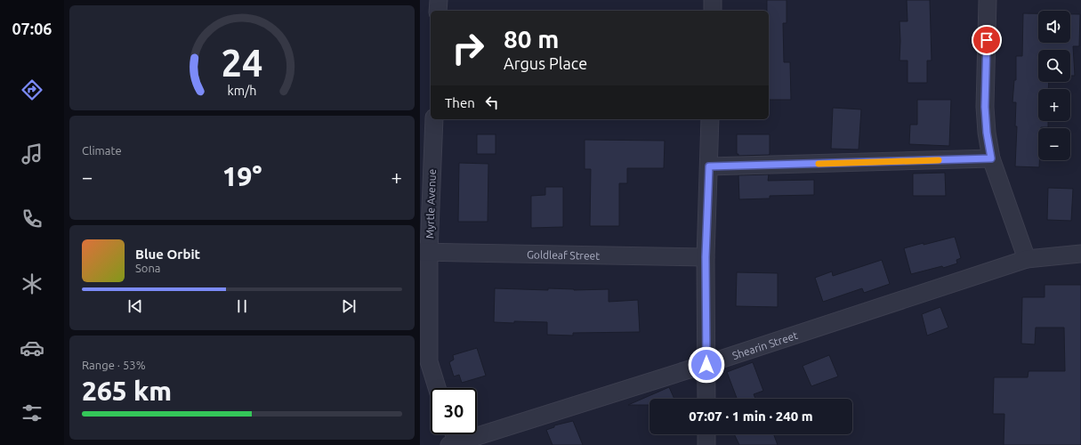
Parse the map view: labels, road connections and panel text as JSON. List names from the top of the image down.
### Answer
{
  "streets": {
    "street": ["Myrtle Avenue", "Goldleaf Street", "Shearin Street"]
  },
  "crossings": [
    ["Myrtle Avenue", "Goldleaf Street"]
  ],
  "page": {
    "tabs": "07:06",
    "map_buttons": ["+", "−"],
    "turn": ["80 m", "Argus Place"],
    "then": "Then",
    "tile": [
      "Climate",
      ["Range · 53%", "265 km"]
    ],
    "heat": ["−", "19°", "+"],
    "song": ["Blue Orbit", "Sona"],
    "limit": "30",
    "trip": "07:07 · 1 min · 240 m",
    "gauge": ["24", "km/h"]
  }
}
